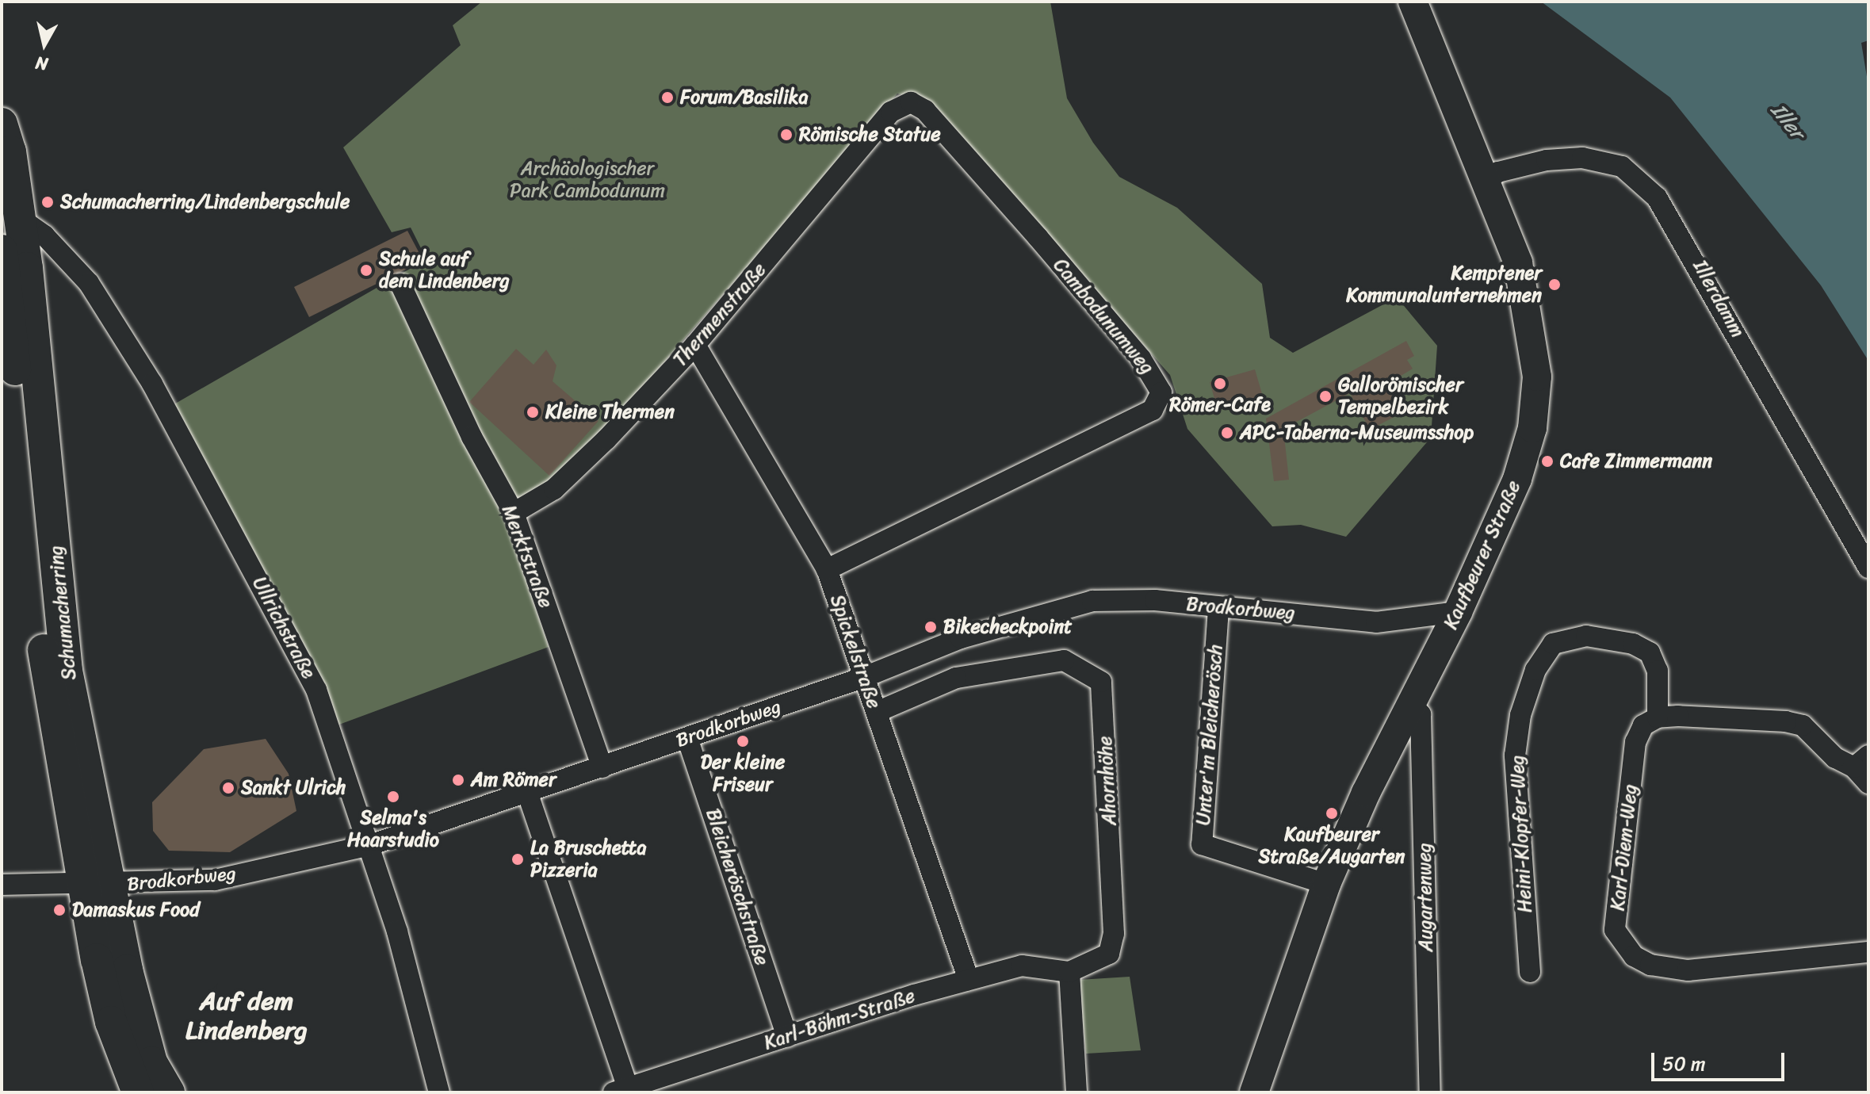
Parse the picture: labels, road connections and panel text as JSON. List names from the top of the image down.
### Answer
{
  "streets": {
    "main road": ["Schumacherring"],
    "street": [
      "Illerdamm",
      "Thermenstraße",
      "Cambodunumweg",
      "Kaufbeurer Straße",
      "Merktstraße",
      "Brodkorbweg",
      "Ullrichstraße",
      "Spickelstraße",
      "Unter'm Bleicherösch",
      "Ahornhöhe",
      "Heini-Klopfer-Weg",
      "Karl-Diem-Weg",
      "Bleicheröschstraße",
      "Augartenweg",
      "Karl-Böhm-Straße"
    ]
  },
  "crossings": [
    ["Illerdamm", "Kaufbeurer Straße"],
    ["Thermenstraße", "Cambodunumweg"],
    ["Thermenstraße", "Merktstraße"],
    ["Thermenstraße", "Spickelstraße"],
    ["Cambodunumweg", "Spickelstraße"],
    ["Kaufbeurer Straße", "Brodkorbweg"],
    ["Kaufbeurer Straße", "Unter'm Bleicherösch"],
    ["Kaufbeurer Straße", "Augartenweg"],
    ["Merktstraße", "Brodkorbweg"],
    ["Brodkorbweg", "Schumacherring"],
    ["Brodkorbweg", "Ullrichstraße"],
    ["Brodkorbweg", "Spickelstraße"],
    ["Brodkorbweg", "Unter'm Bleicherösch"],
    ["Brodkorbweg", "Bleicheröschstraße"],
    ["Schumacherring", "Ullrichstraße"],
    ["Spickelstraße", "Ahornhöhe"],
    ["Spickelstraße", "Karl-Böhm-Straße"],
    ["Ahornhöhe", "Karl-Böhm-Straße"],
    ["Heini-Klopfer-Weg", "Karl-Diem-Weg"],
    ["Bleicheröschstraße", "Karl-Böhm-Straße"]
  ],
  "districts": ["Auf dem Lindenberg"],
  "water": ["Iller"],
  "parks": ["Archäologischer Park Cambodunum"],
  "places": [
    "Forum/Basilika",
    "Römische Statue",
    "Schumacherring/Lindenbergschule",
    "Schule auf dem Lindenberg",
    "Kemptener Kommunalunternehmen",
    "Römer-Cafe",
    "Gallorömischer Tempelbezirk",
    "Kleine Thermen",
    "APC-Taberna-Museumsshop",
    "Cafe Zimmermann",
    "Bikecheckpoint",
    "Der kleine Friseur",
    "Am Römer",
    "Sankt Ulrich",
    "Selma's Haarstudio",
    "Kaufbeurer Straße/Augarten",
    "La Bruschetta Pizzeria",
    "Damaskus Food"
  ],
  "scale_bar": "50 m",
  "north": "bottom"
}
